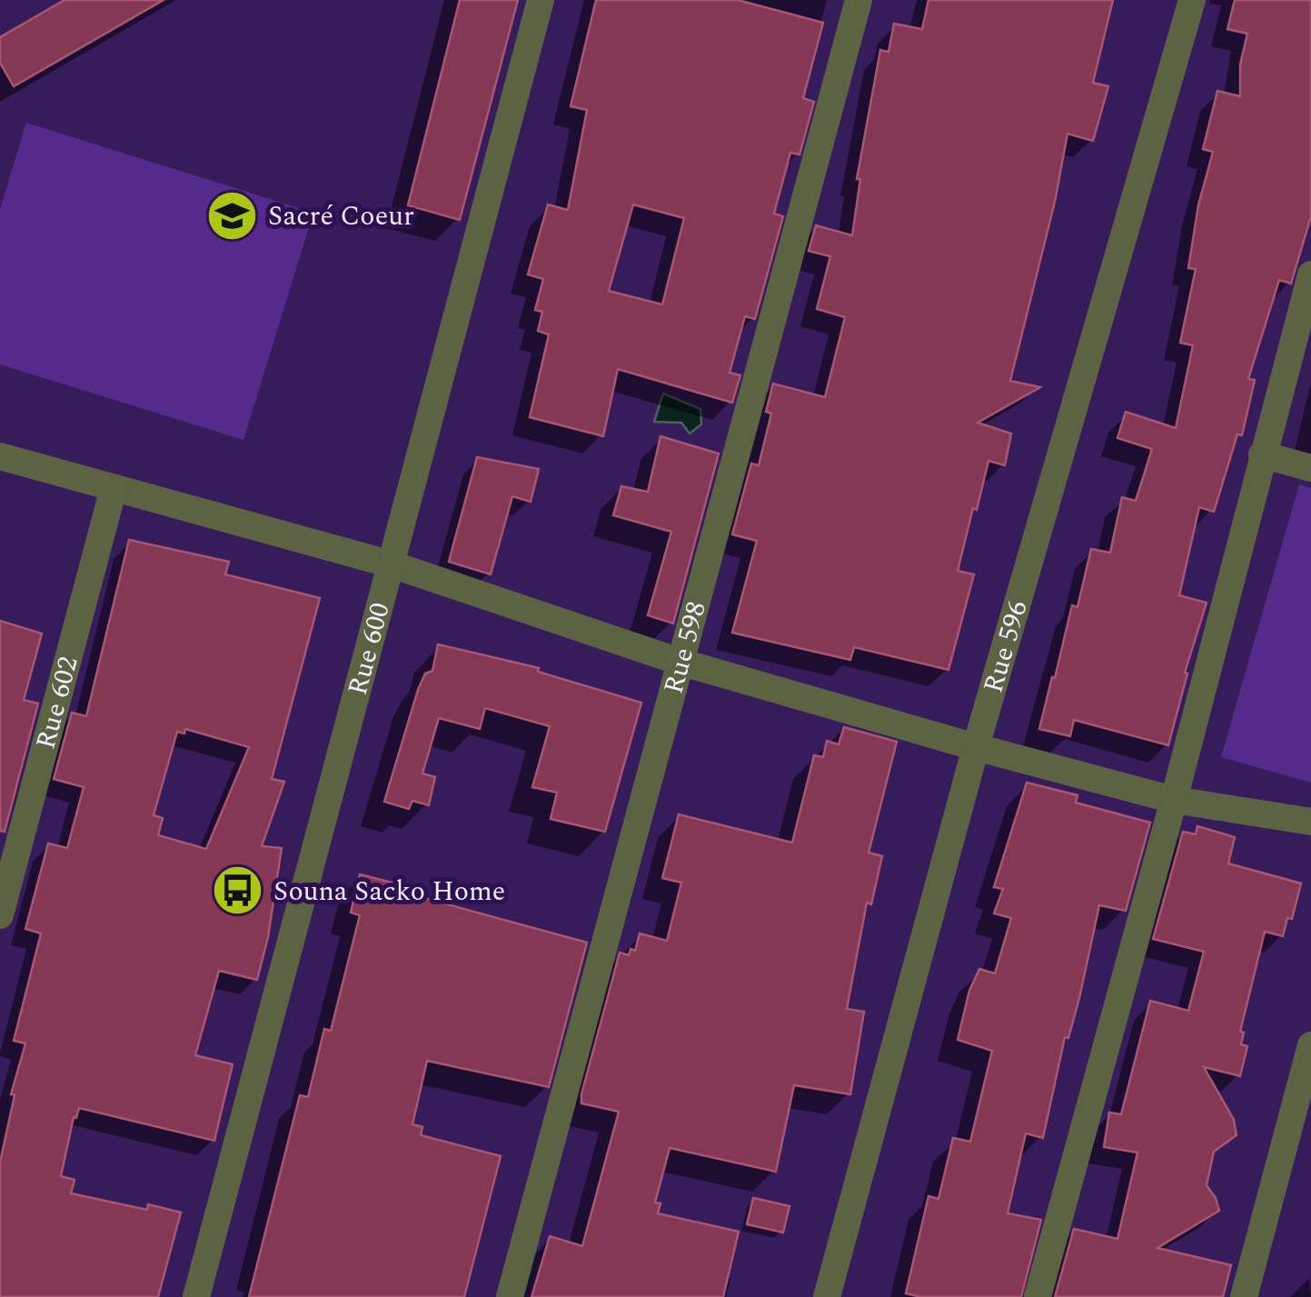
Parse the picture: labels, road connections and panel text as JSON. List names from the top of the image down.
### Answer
{
  "streets": {
    "street": [
      "Rue 596",
      "Rue 598",
      "Rue 600",
      "Rue 602"
    ]
  },
  "places": {
    "school or university": ["Sacré Coeur"],
    "bus stop": ["Souna Sacko Home"]
  }
}
